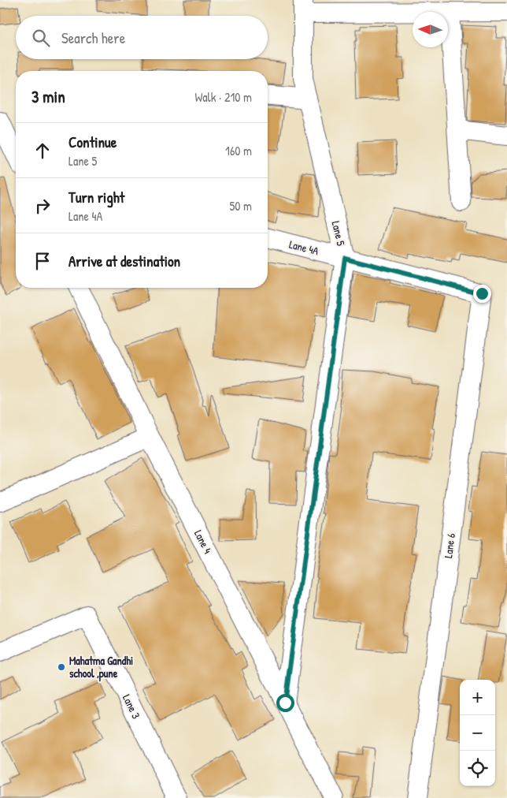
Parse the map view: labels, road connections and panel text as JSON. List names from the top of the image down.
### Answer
{
  "streets": {
    "street": [
      "Lane 5",
      "Lane 4A",
      "Lane 4",
      "Lane 6",
      "Lane 3"
    ]
  },
  "crossings": [
    ["Lane 5", "Lane 4A"],
    ["Lane 5", "Lane 4"],
    ["Lane 4A", "Lane 6"]
  ],
  "places": ["Mahatma Gandhi school ,pune"],
  "north": "left",
  "page": {
    "search": "Search here",
    "heading": ["3 min", "Walk · 210 m"],
    "list": [
      ["Continue", "Lane 5", "160 m"],
      ["Turn right", "Lane 4A", "50 m"],
      "Arrive at destination"
    ],
    "map_buttons": ["+", "−"]
  }
}
